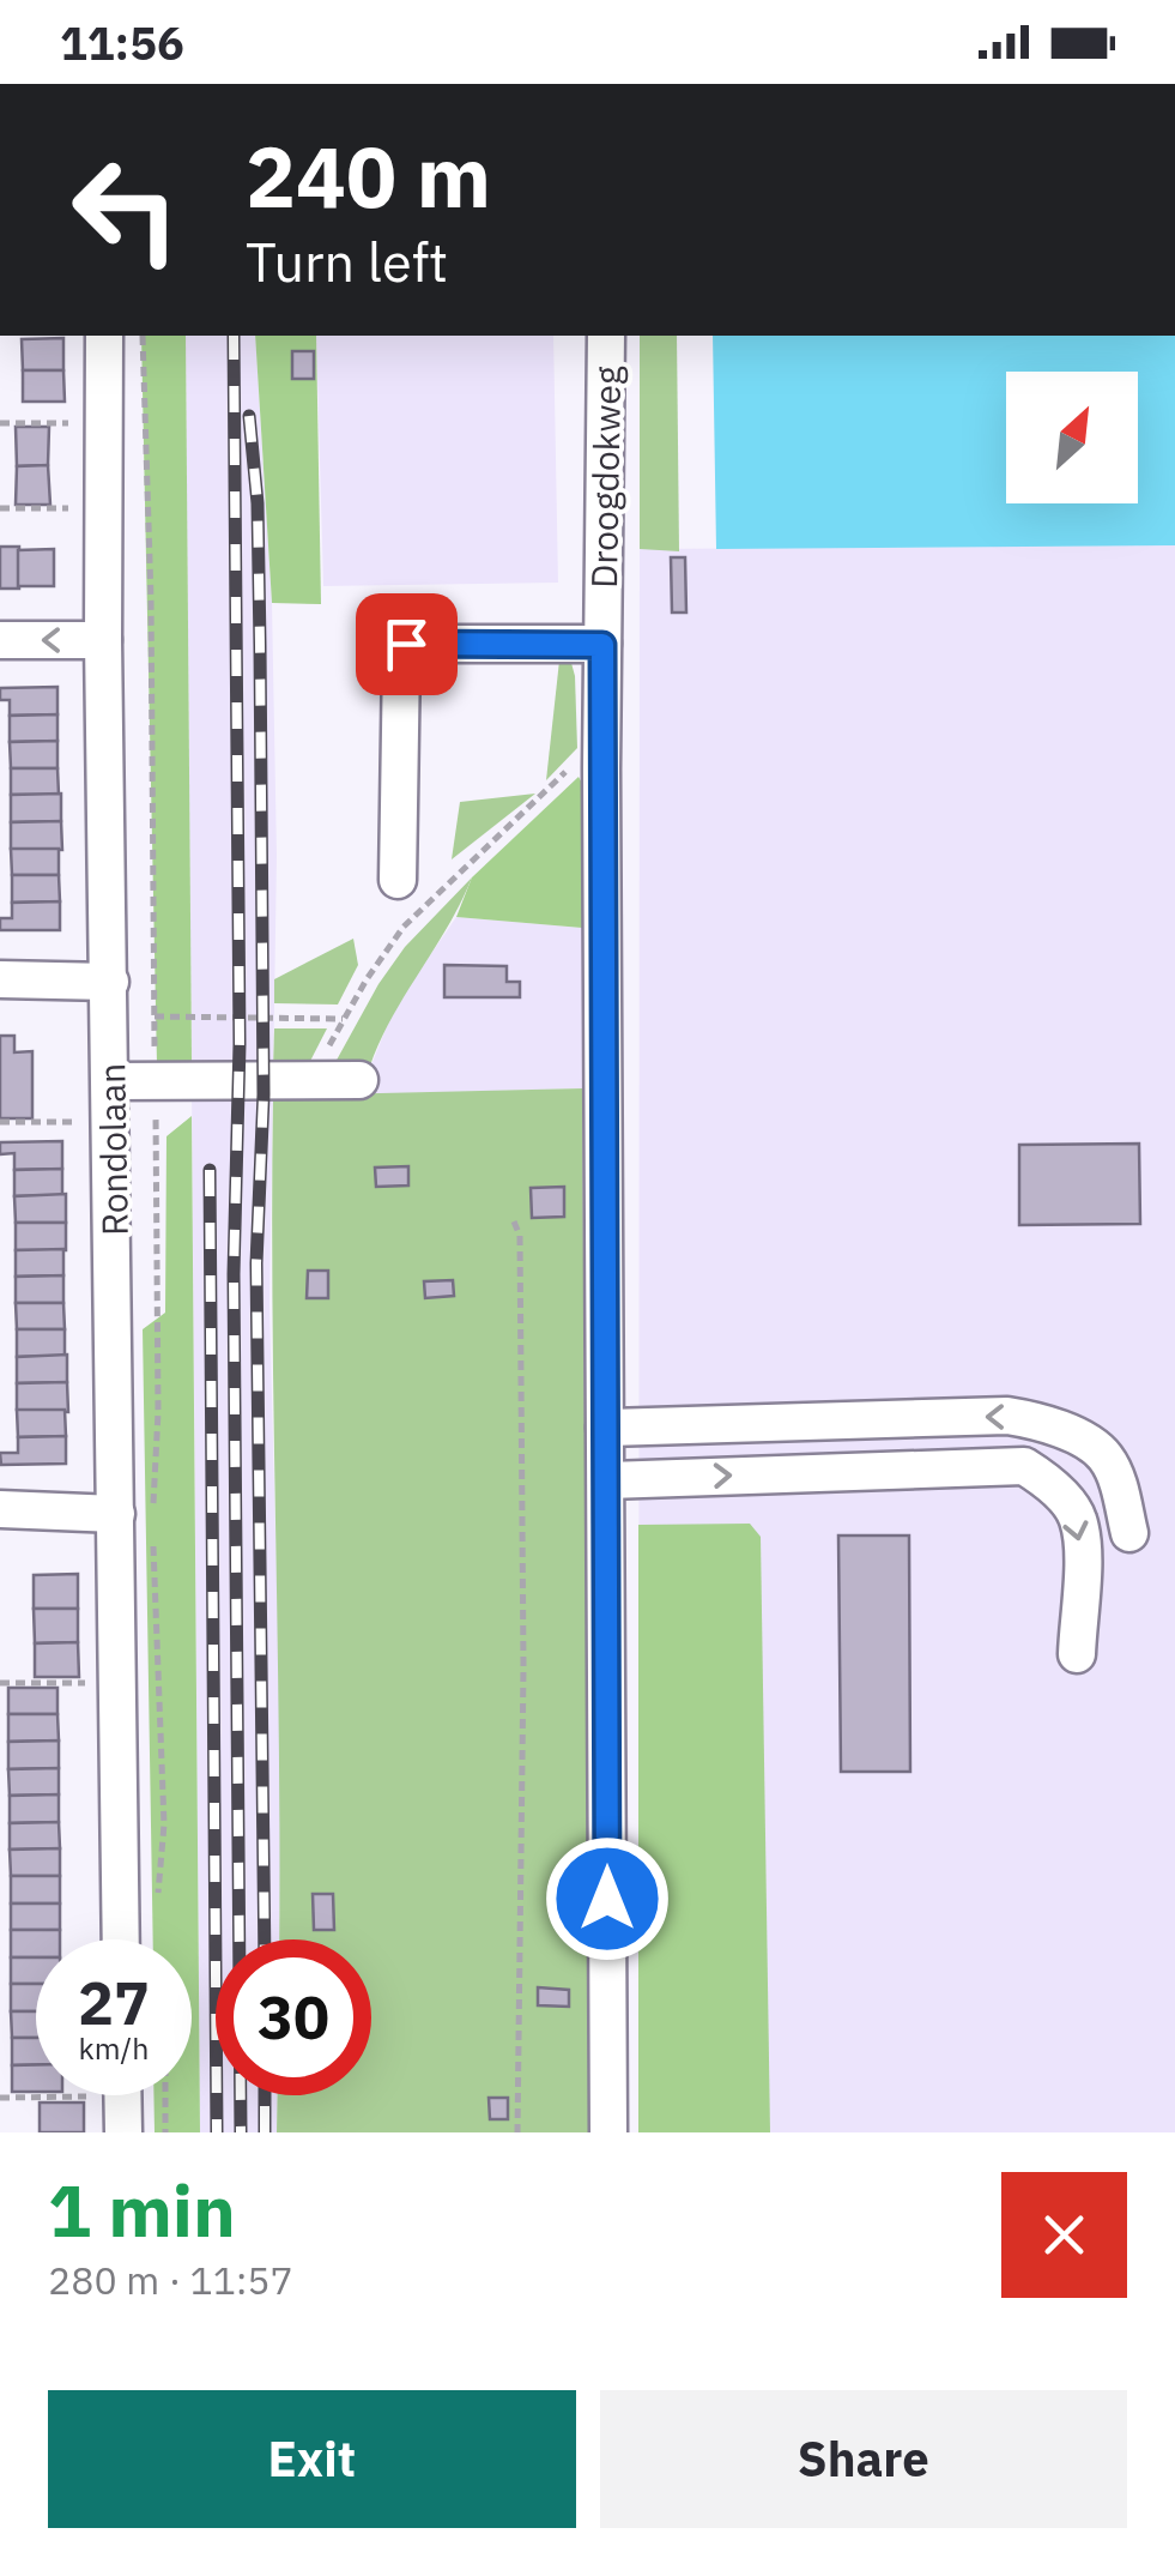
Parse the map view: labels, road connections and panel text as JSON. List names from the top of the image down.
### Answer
{
  "streets": {
    "street": ["Droogdokweg", "Rondolaan"]
  },
  "north": "top right",
  "page": {
    "status": "11:56",
    "turn": ["240 m", "Turn left"],
    "speed": "27 km/h",
    "limit": "30",
    "heading": ["1 min", "280 m · 11:57"],
    "buttons": ["Exit", "Share"]
  }
}
